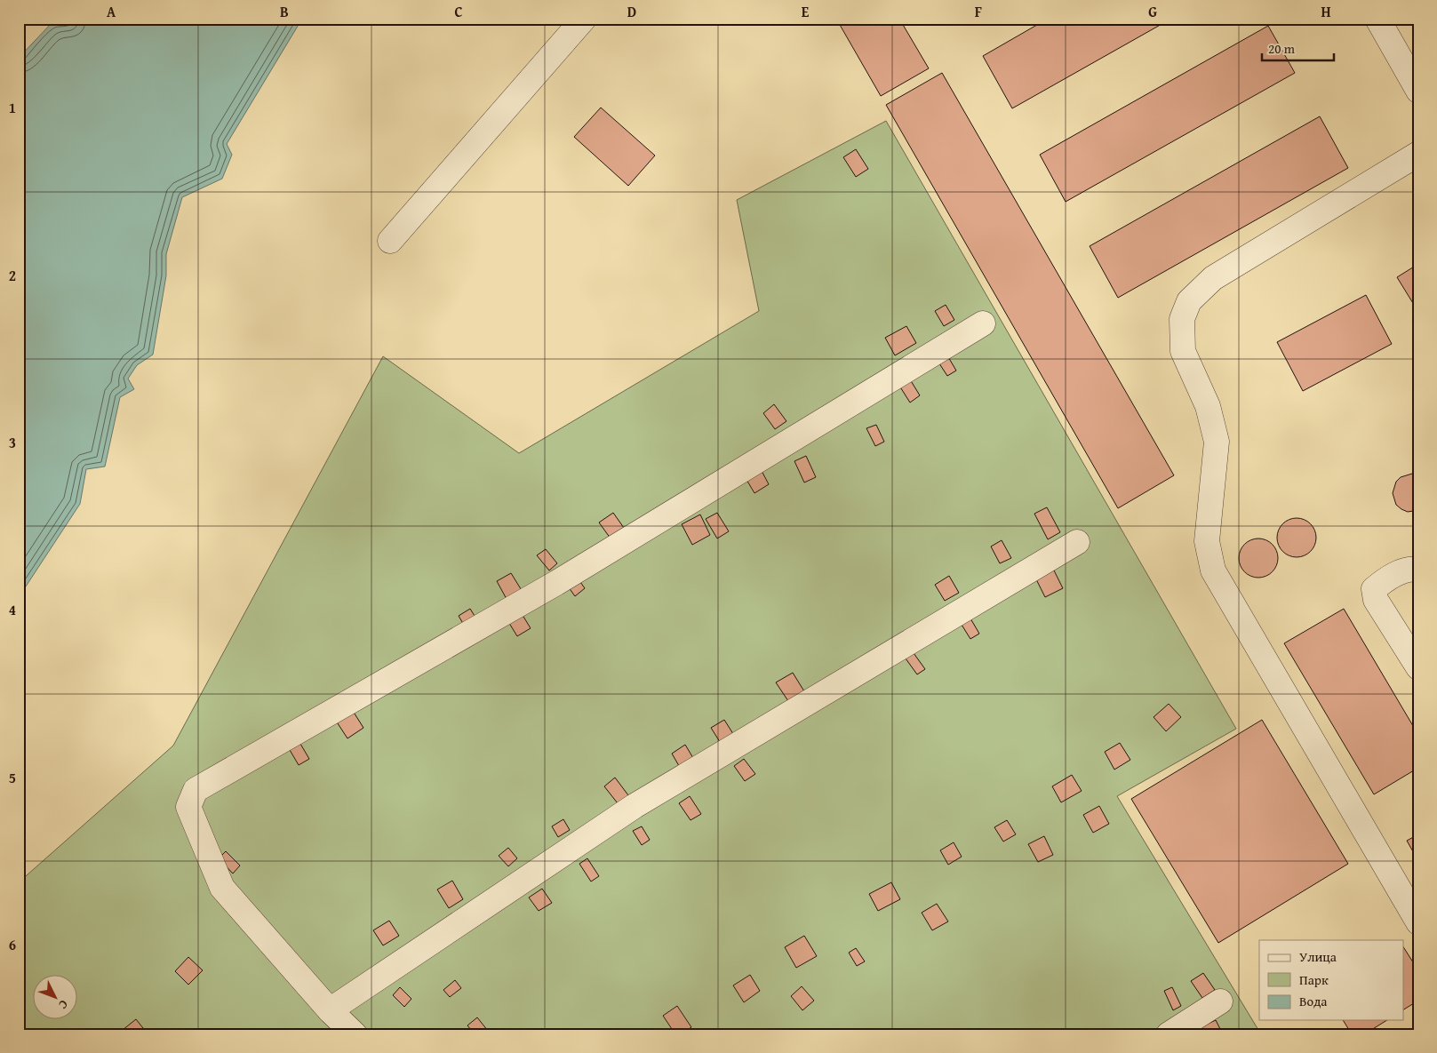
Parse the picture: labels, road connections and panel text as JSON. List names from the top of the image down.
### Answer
{
  "legend": ["Улица", "Парк", "Вода"],
  "scale_bar": "20 m",
  "north": "bottom right",
  "grid": {
    "columns": [
      "A",
      "B",
      "C",
      "D",
      "E",
      "F",
      "G",
      "H"
    ],
    "rows": [
      "1",
      "2",
      "3",
      "4",
      "5",
      "6"
    ]
  }
}
